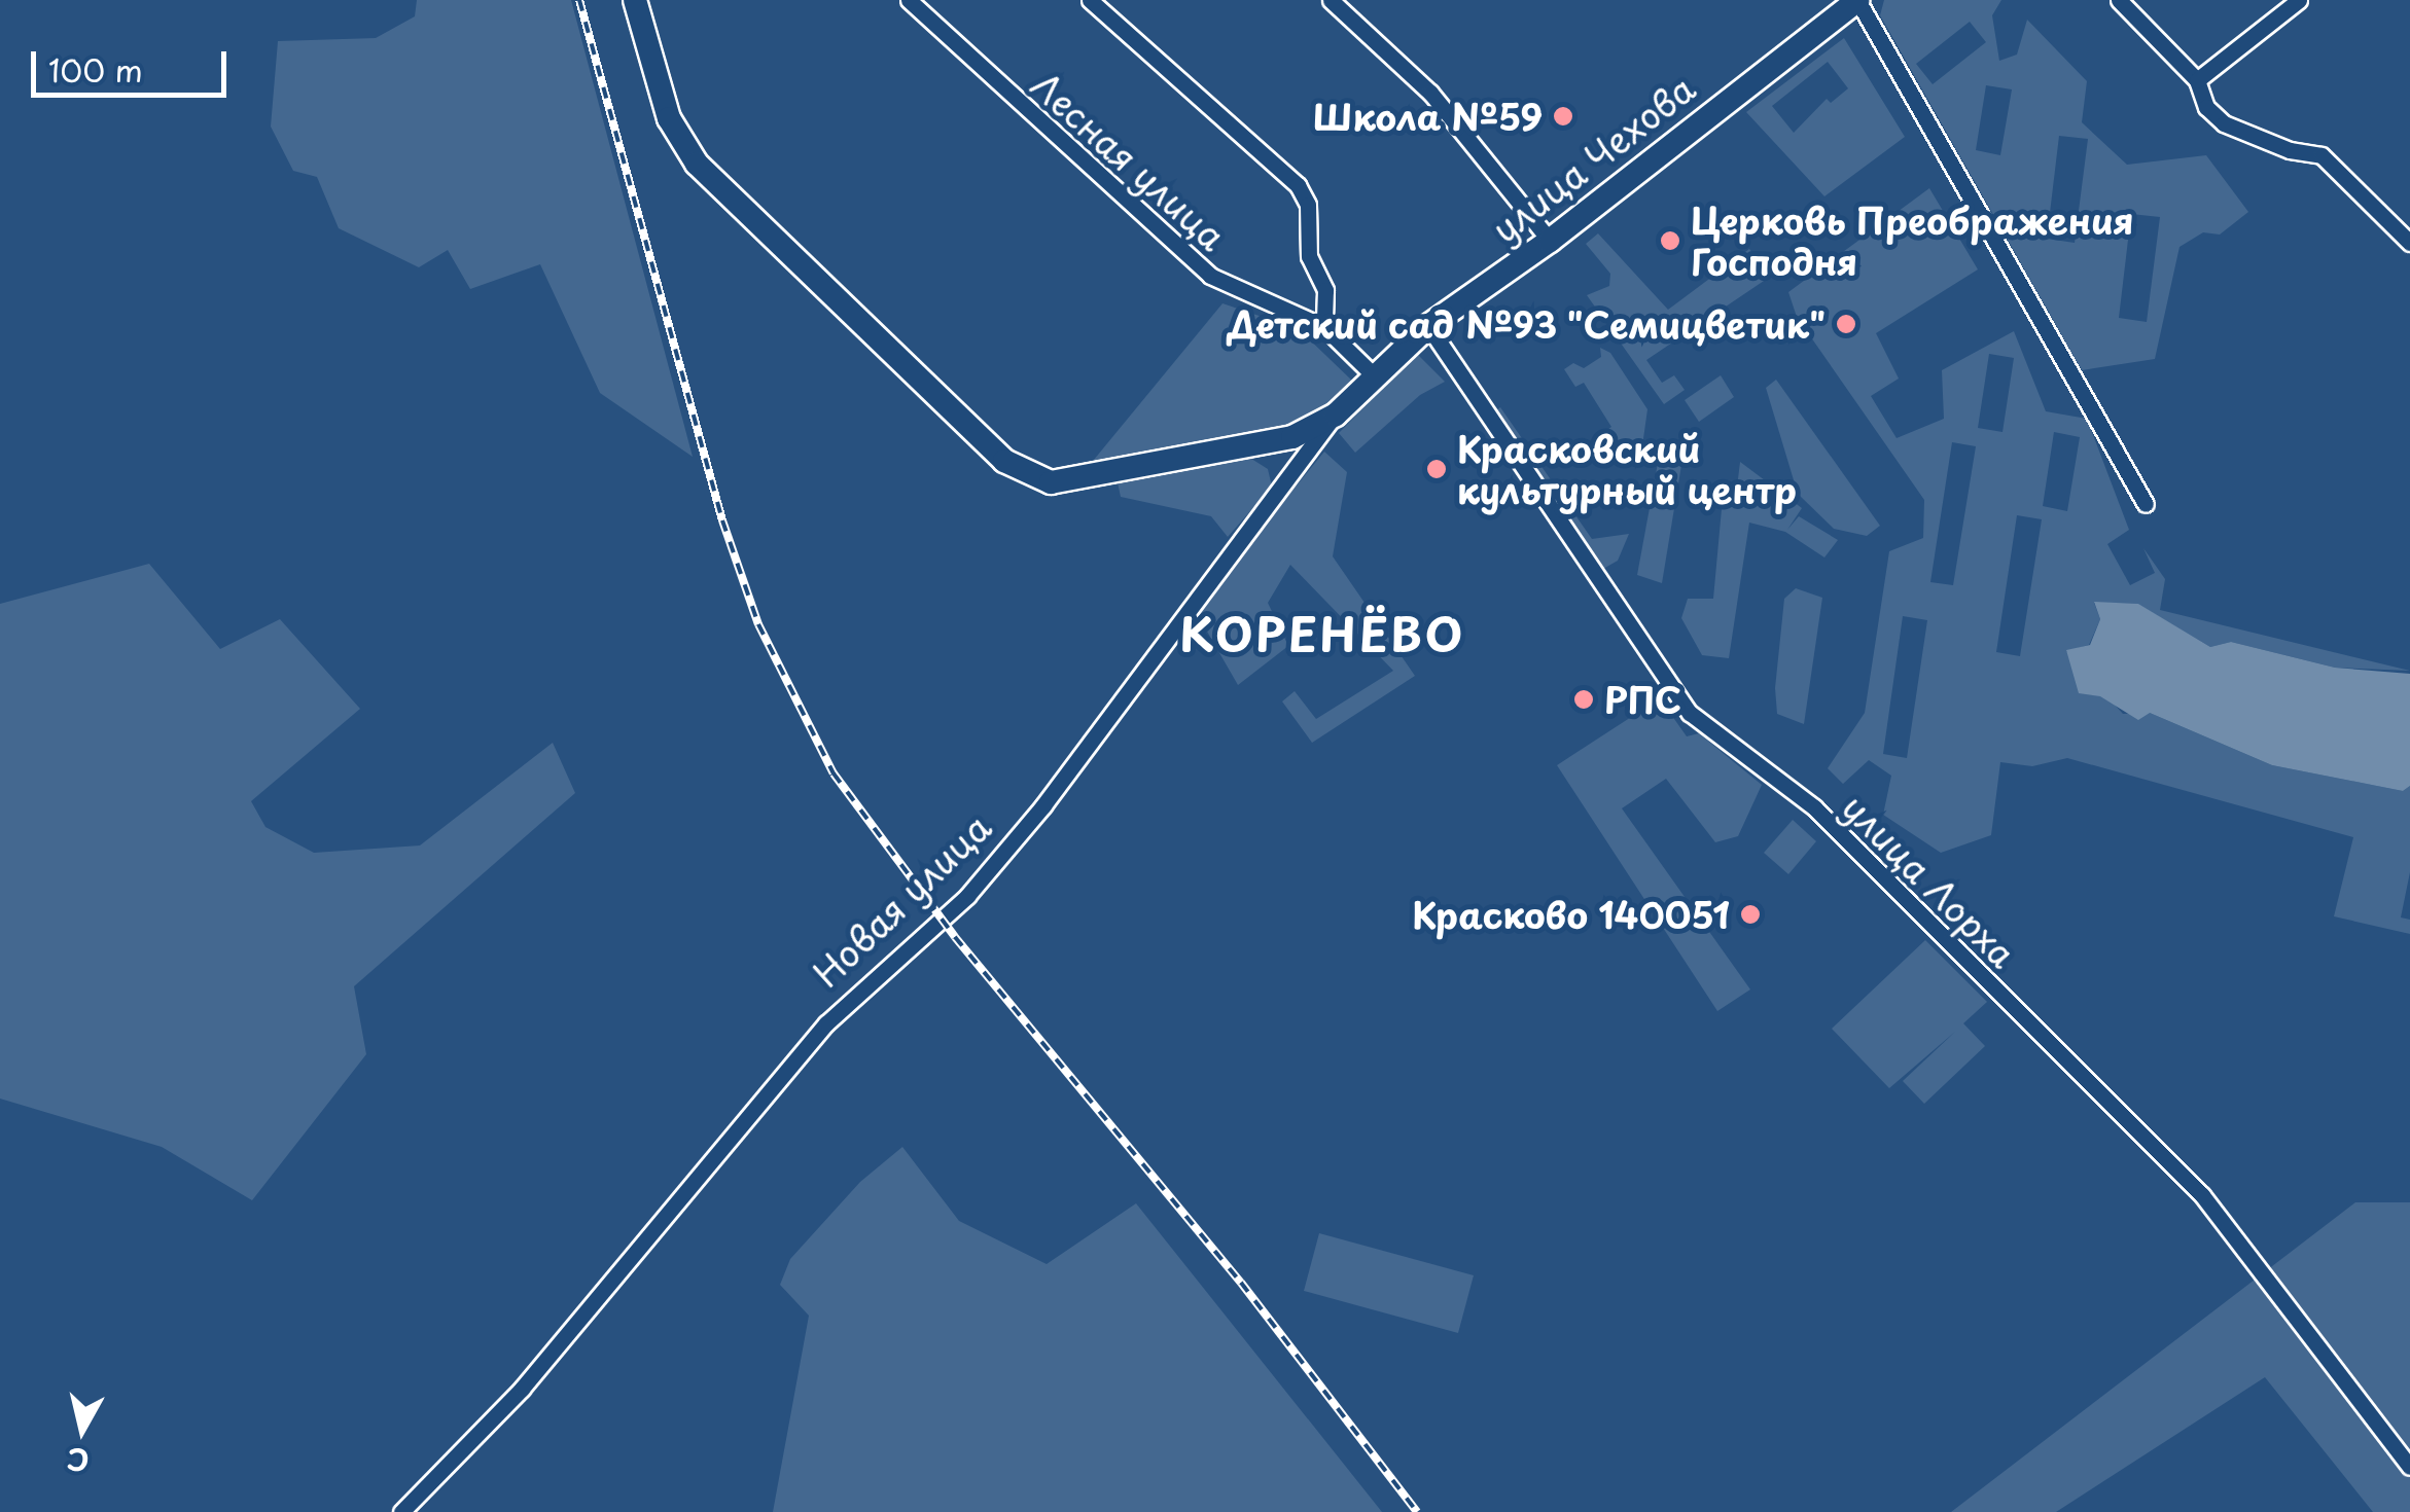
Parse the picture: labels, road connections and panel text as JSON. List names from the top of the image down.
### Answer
{
  "streets": {
    "main road": ["улица Чехова"],
    "street": ["Лесная улица", "улица Лорха", "Новая улица"]
  },
  "crossings": [
    ["улица Чехова", "Лесная улица"],
    ["улица Чехова", "улица Лорха"]
  ],
  "districts": ["КОРЕНЁВО"],
  "places": [
    "Школа №59",
    "Церковь Преображения Господня",
    "Детский сад №93 \"Семицветик\"",
    "Красковский культурный центр",
    "РПС",
    "Красково 140051"
  ],
  "scale_bar": "100 m",
  "north": "bottom"
}
